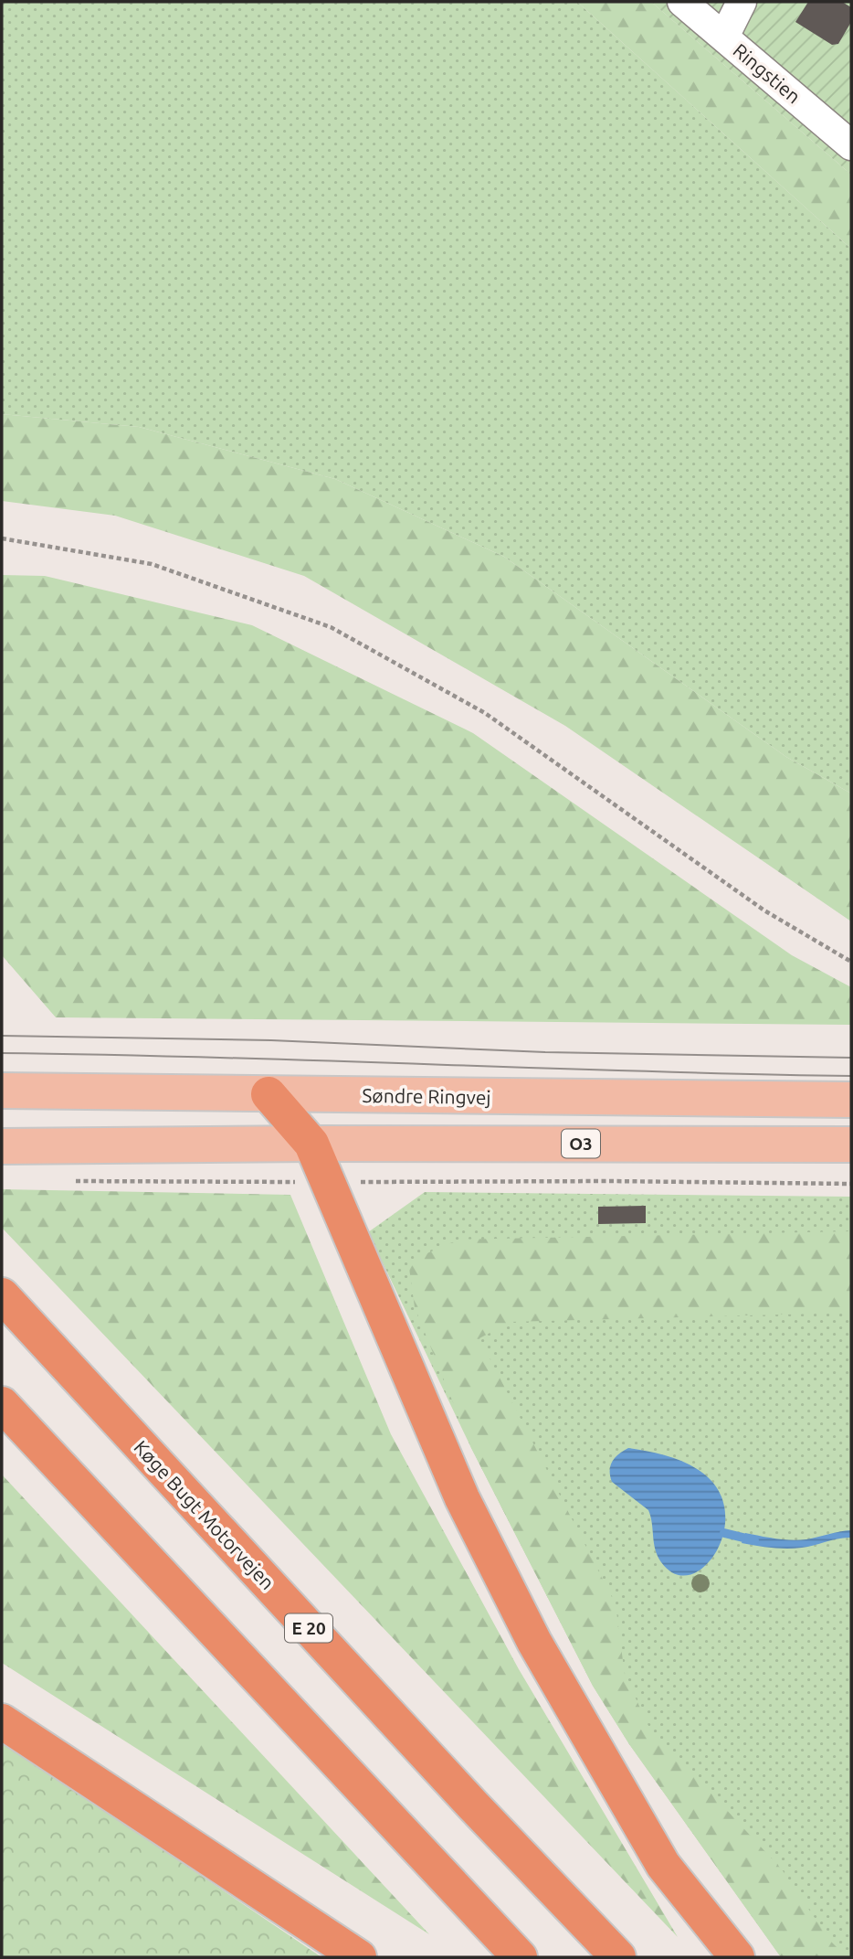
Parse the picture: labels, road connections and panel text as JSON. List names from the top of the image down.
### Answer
{
  "streets": {
    "highway": ["Køge Bugt Motorvejen", "E 20"],
    "main road": ["Søndre Ringvej", "O3"],
    "street": ["Ringstien"]
  }
}
